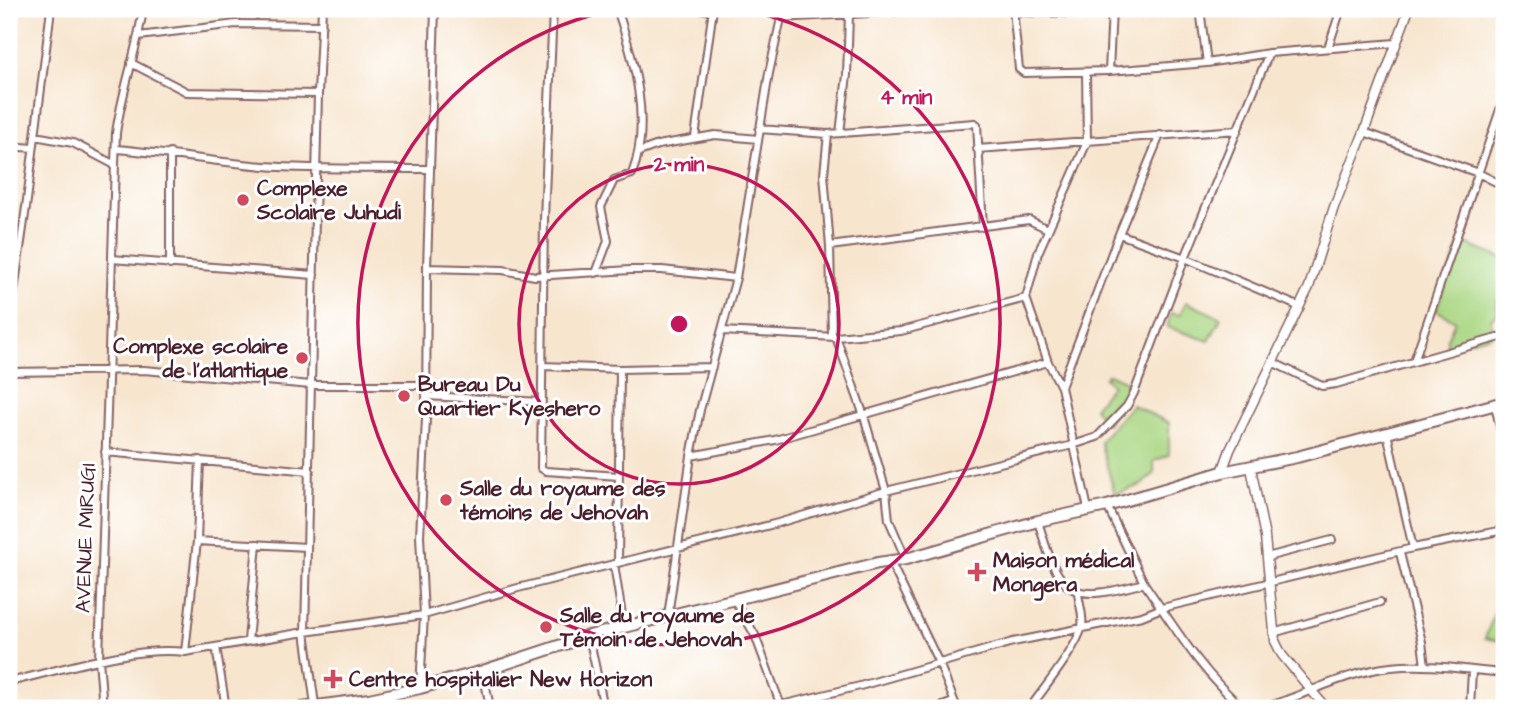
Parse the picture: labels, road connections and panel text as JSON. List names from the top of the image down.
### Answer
{
  "streets": {
    "street": ["AVENUE MIRUGI"]
  },
  "places": {
    "other": [
      "Complexe Scolaire Juhudi",
      "Complexe scolaire de l'atlantique",
      "Bureau Du Quartier Kyeshero",
      "Salle du royaume des témoins de Jehovah",
      "Salle du royaume de Témoin de Jehovah"
    ],
    "health": ["Maison médical Mongera", "Centre hospitalier New Horizon"]
  },
  "rings": ["4 min", "2 min"]
}
